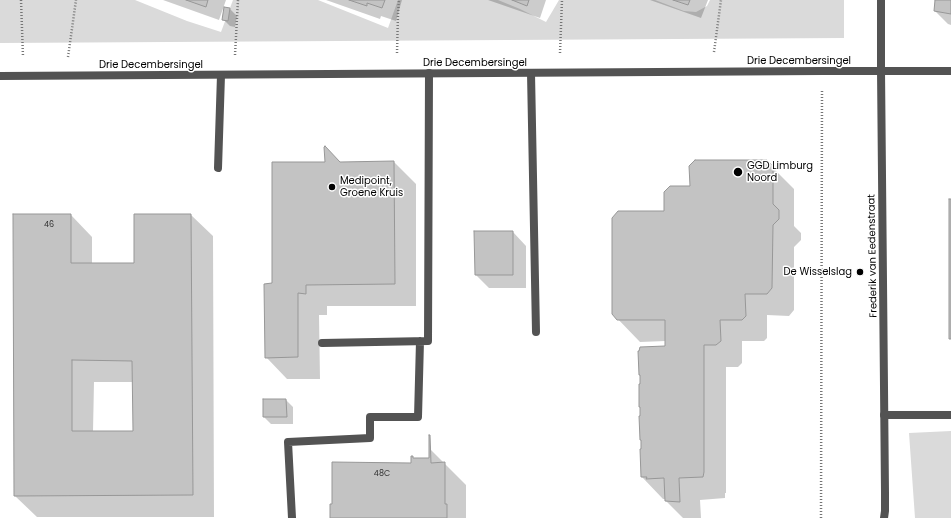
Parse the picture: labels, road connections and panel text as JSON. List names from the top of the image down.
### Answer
{
  "streets": {
    "street": ["Drie Decembersingel", "Frederik van Eedenstraat"]
  },
  "crossings": [
    ["Drie Decembersingel", "Frederik van Eedenstraat"]
  ],
  "places": ["GGD Limburg Noord", "Medipoint, Groene Kruis", "De Wisselslag"],
  "house_numbers": ["46", "48C"]
}
